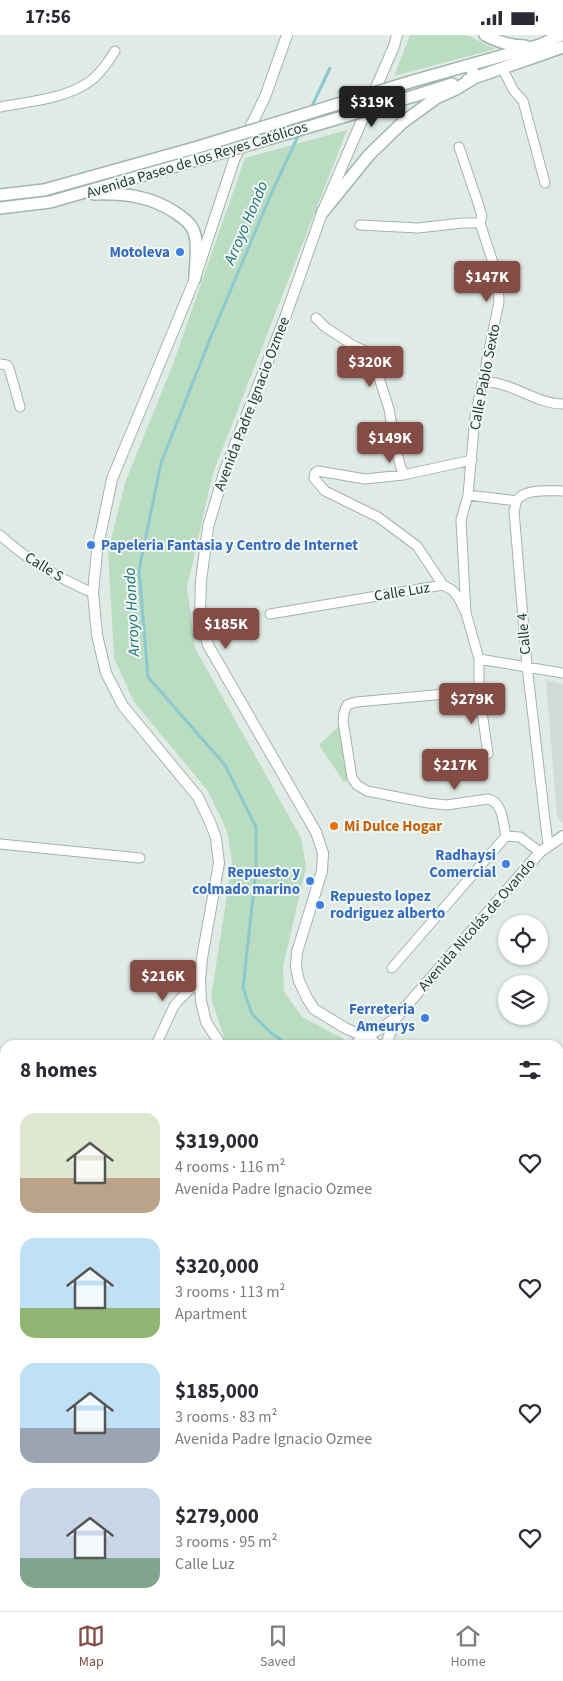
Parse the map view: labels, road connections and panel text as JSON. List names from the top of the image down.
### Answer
{
  "streets": {
    "main road": ["Avenida Paseo de los Reyes Católicos"],
    "street": [
      "Calle Pablo Sexto",
      "Avenida Padre Ignacio Ozmee",
      "Calle S",
      "Calle Luz",
      "Calle 4",
      "Avenida Nicolás de Ovando"
    ]
  },
  "crossings": [
    ["Calle Pablo Sexto", "Calle Luz"],
    ["Avenida Padre Ignacio Ozmee", "Avenida Nicolás de Ovando"],
    ["Calle 4", "Avenida Nicolás de Ovando"]
  ],
  "water": ["Arroyo Hondo"],
  "places": [
    "Motoleva",
    "Papeleria Fantasia y Centro de Internet",
    "Mi Dulce Hogar",
    "Radhaysi Comercial",
    "Repuesto y colmado marino",
    "Repuesto lopez rodriguez alberto",
    "Ferreteria Ameurys"
  ],
  "page": {
    "status": "17:56",
    "price": [
      "$319K",
      "$147K",
      "$320K",
      "$149K",
      "$185K",
      "$279K",
      "$217K",
      "$216K"
    ],
    "heading": "8 homes",
    "list": [
      {
        "name": "$319,000",
        "note": "4 rooms · 116 m² · Avenida Padre Ignacio Ozmee"
      },
      {
        "name": "$320,000",
        "note": "3 rooms · 113 m² · Apartment"
      },
      {
        "name": "$185,000",
        "note": "3 rooms · 83 m² · Avenida Padre Ignacio Ozmee"
      },
      {
        "name": "$279,000",
        "note": "3 rooms · 95 m² · Calle Luz"
      }
    ],
    "tabs": ["Map", "Saved", "Home"]
  }
}
